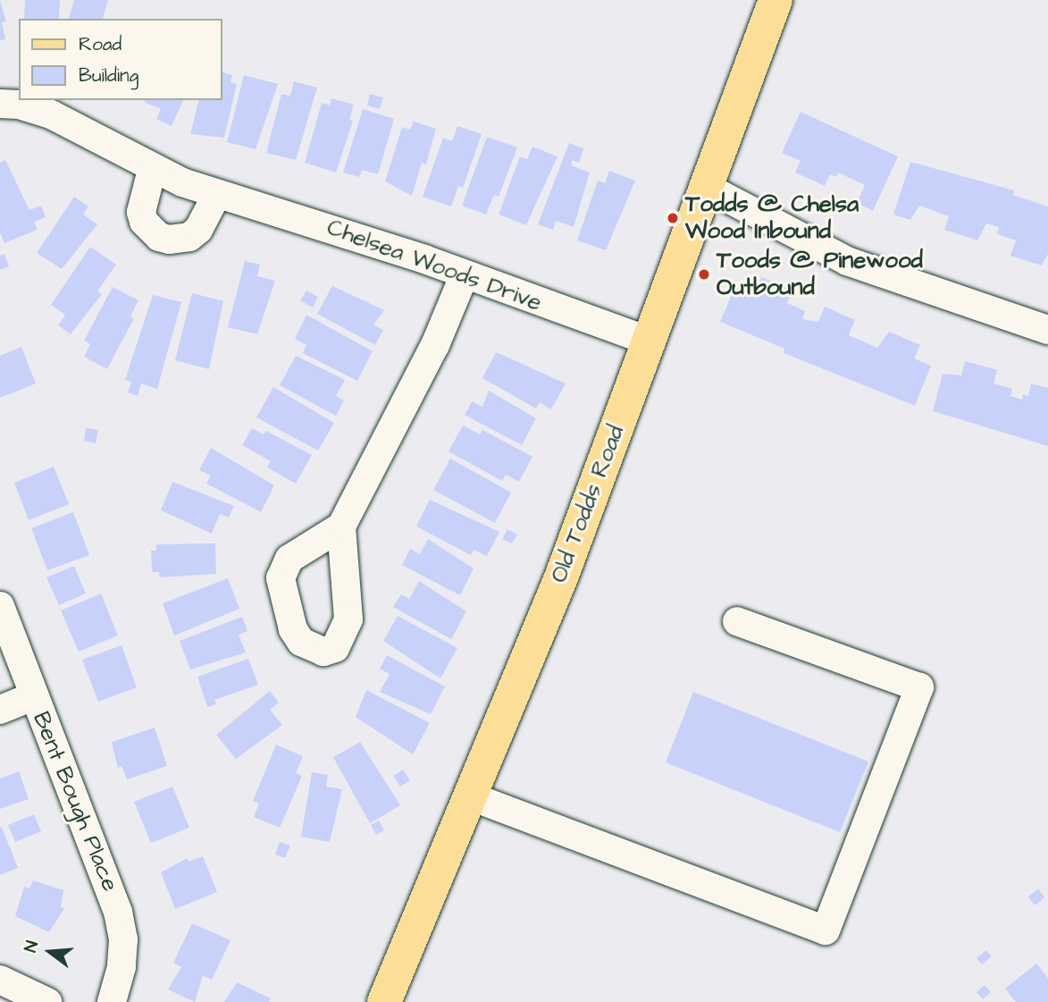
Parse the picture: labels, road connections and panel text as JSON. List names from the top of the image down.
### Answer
{
  "streets": {
    "main road": ["Old Todds Road"],
    "street": ["Chelsea Woods Drive", "Bent Bough Place"]
  },
  "crossings": [
    ["Chelsea Woods Drive", "Old Todds Road"]
  ],
  "places": ["Todds @ Chelsa Wood Inbound", "Toods @ Pinewood Outbound"],
  "legend": ["Road", "Building"],
  "north": "left"
}
